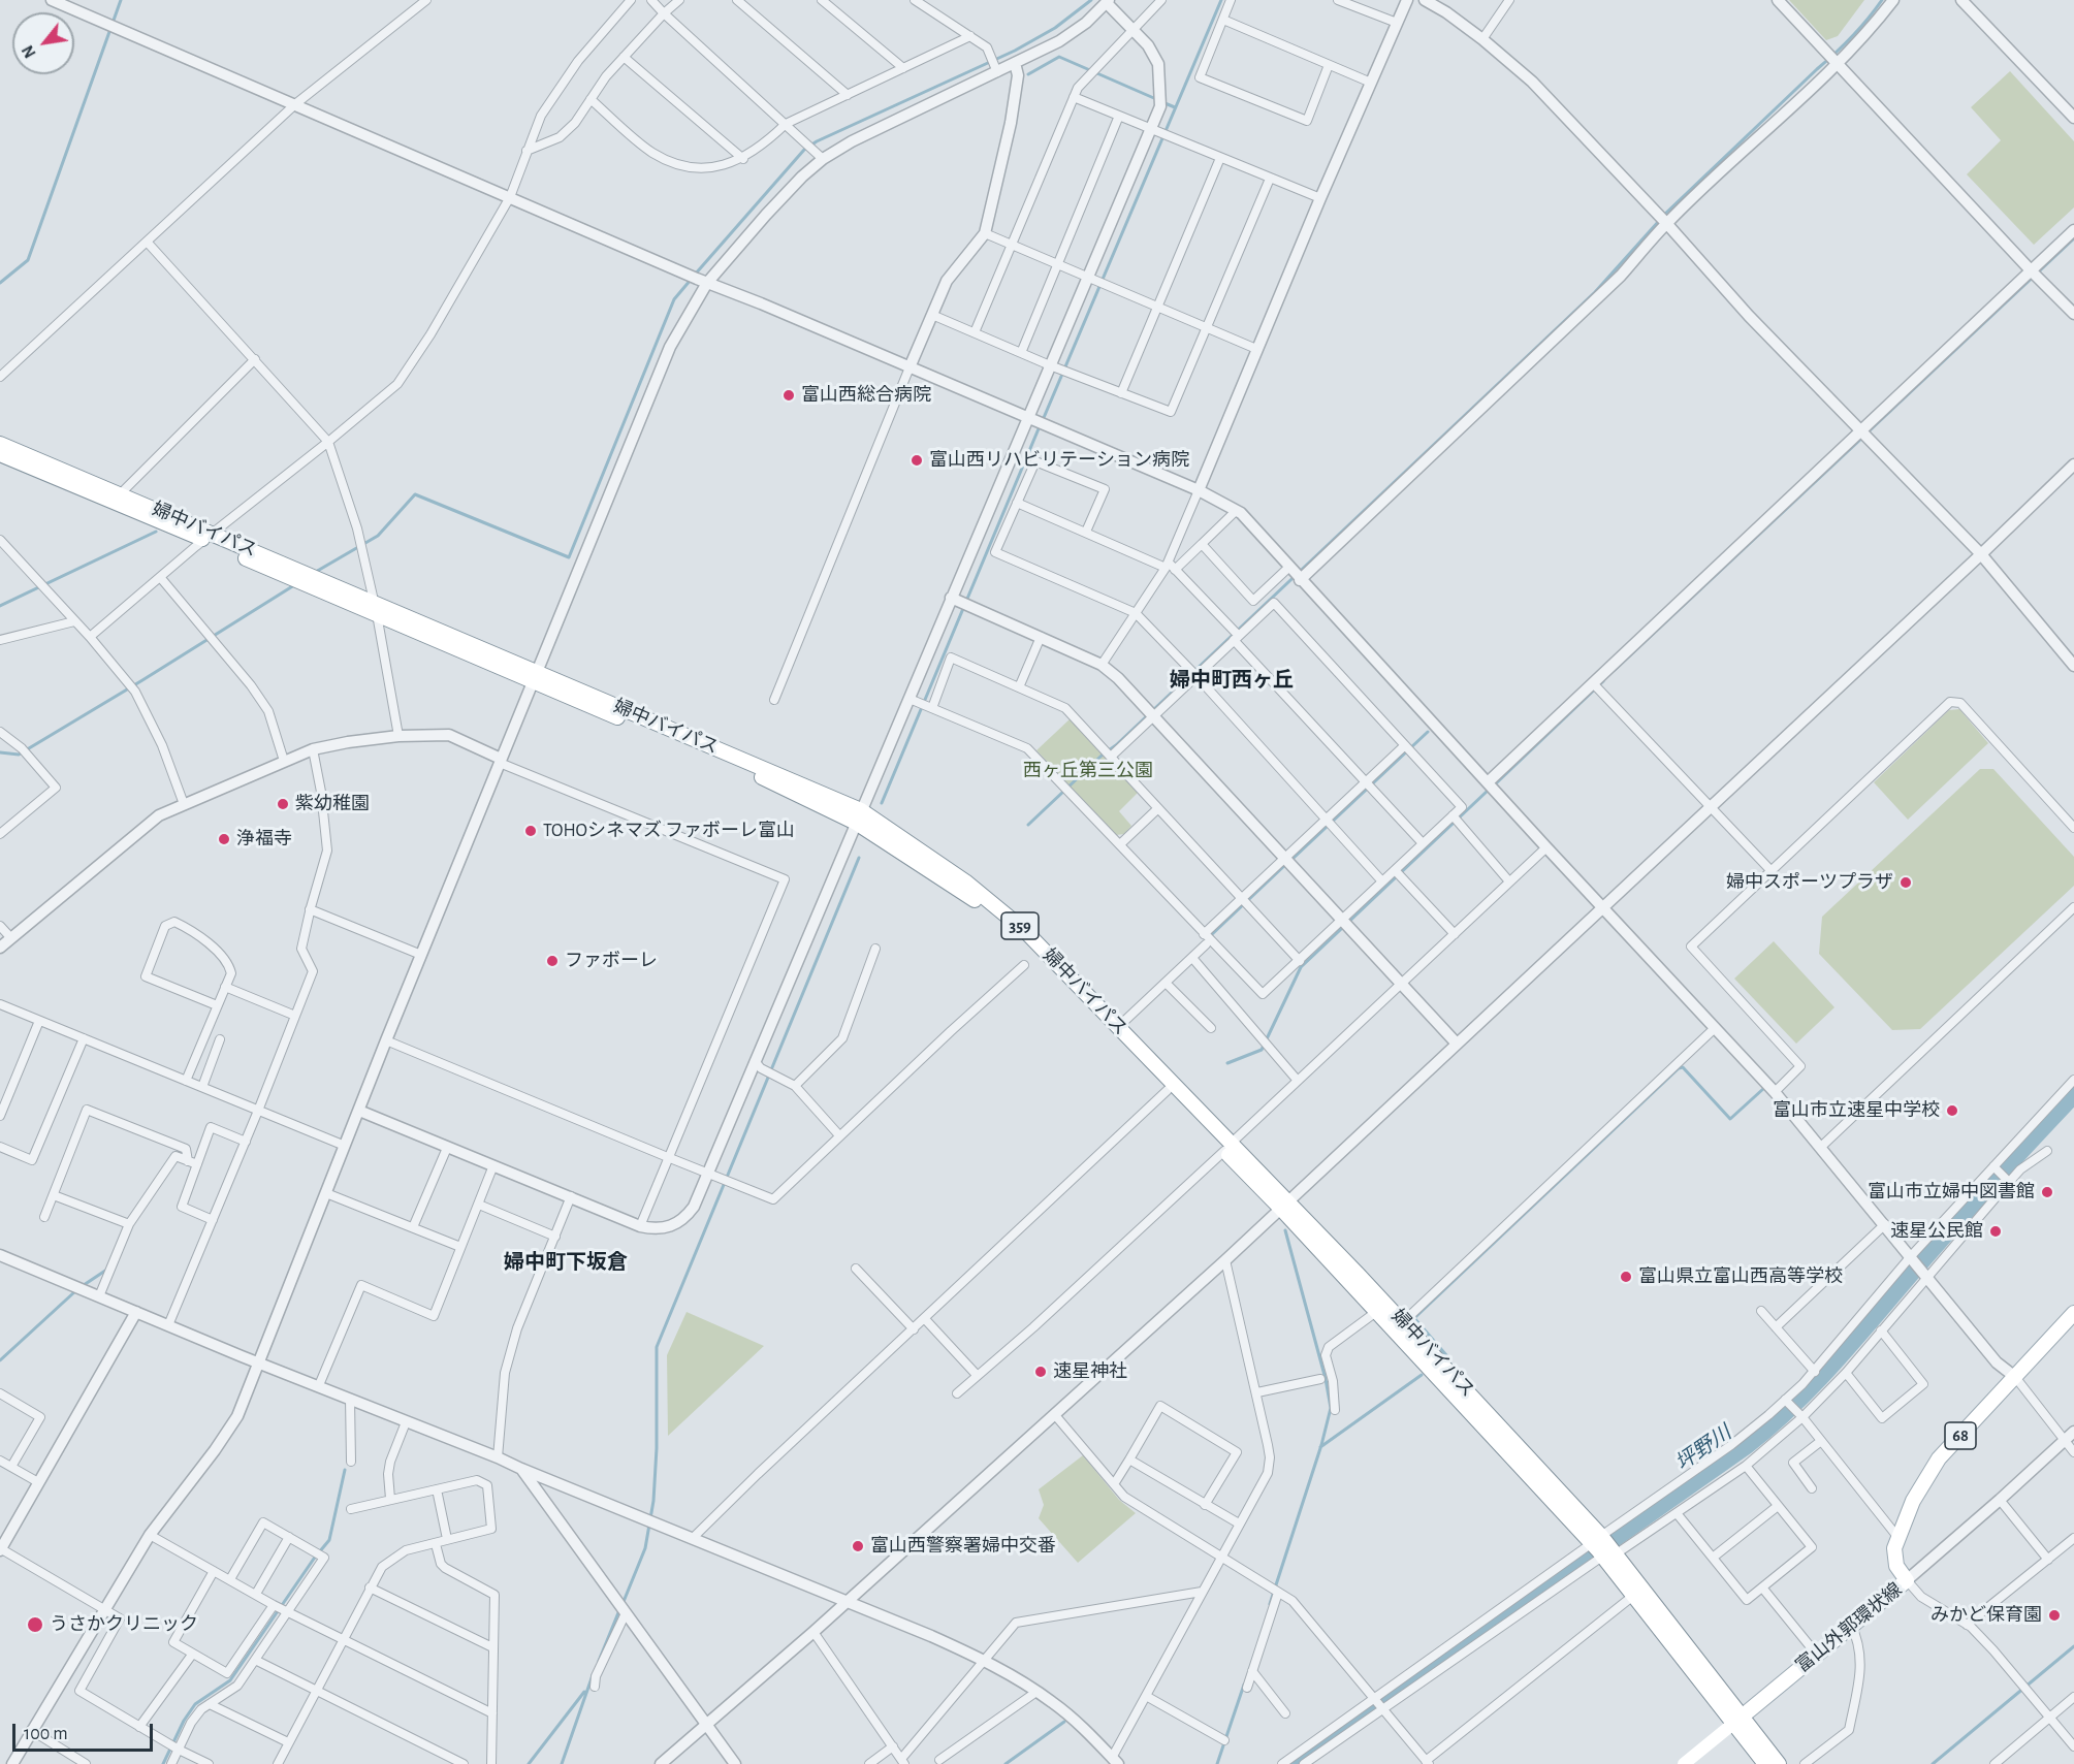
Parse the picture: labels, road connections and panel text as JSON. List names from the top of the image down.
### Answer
{
  "streets": {
    "main road": [
      "婦中バイパス",
      "359",
      "68",
      "富山外郭環状線"
    ]
  },
  "crossings": [
    ["婦中バイパス", "富山外郭環状線"]
  ],
  "districts": ["婦中町西ヶ丘", "婦中町下坂倉"],
  "water": ["坪野川"],
  "parks": ["西ヶ丘第三公園"],
  "places": [
    "富山西総合病院",
    "富山西リハビリテーション病院",
    "紫幼稚園",
    "TOHOシネマズ ファボーレ富山",
    "浄福寺",
    "婦中スポーツプラザ",
    "ファボーレ",
    "富山市立速星中学校",
    "富山市立婦中図書館",
    "速星公民館",
    "富山県立富山西高等学校",
    "速星神社",
    "富山西警察署婦中交番",
    "みかど保育園",
    "うさかクリニック"
  ],
  "scale_bar": "100 m",
  "north": "bottom left"
}
